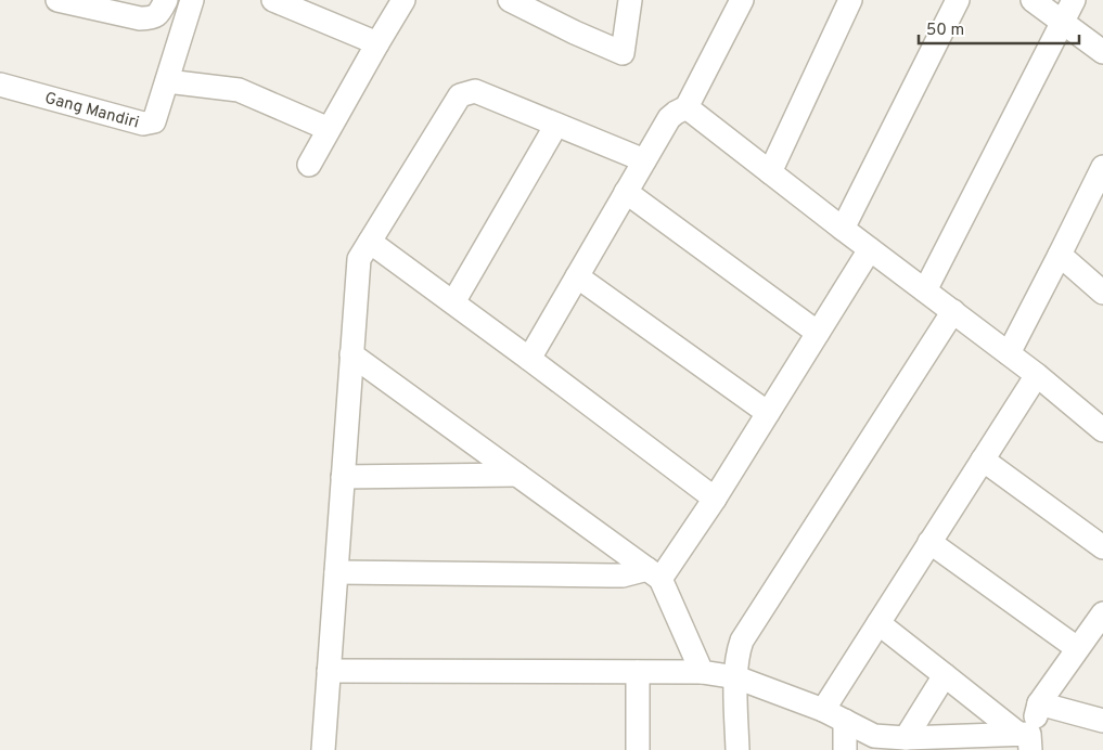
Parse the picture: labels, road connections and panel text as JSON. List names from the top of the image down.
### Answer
{
  "streets": {
    "street": ["Gang Mandiri"]
  },
  "scale_bar": "50 m"
}
